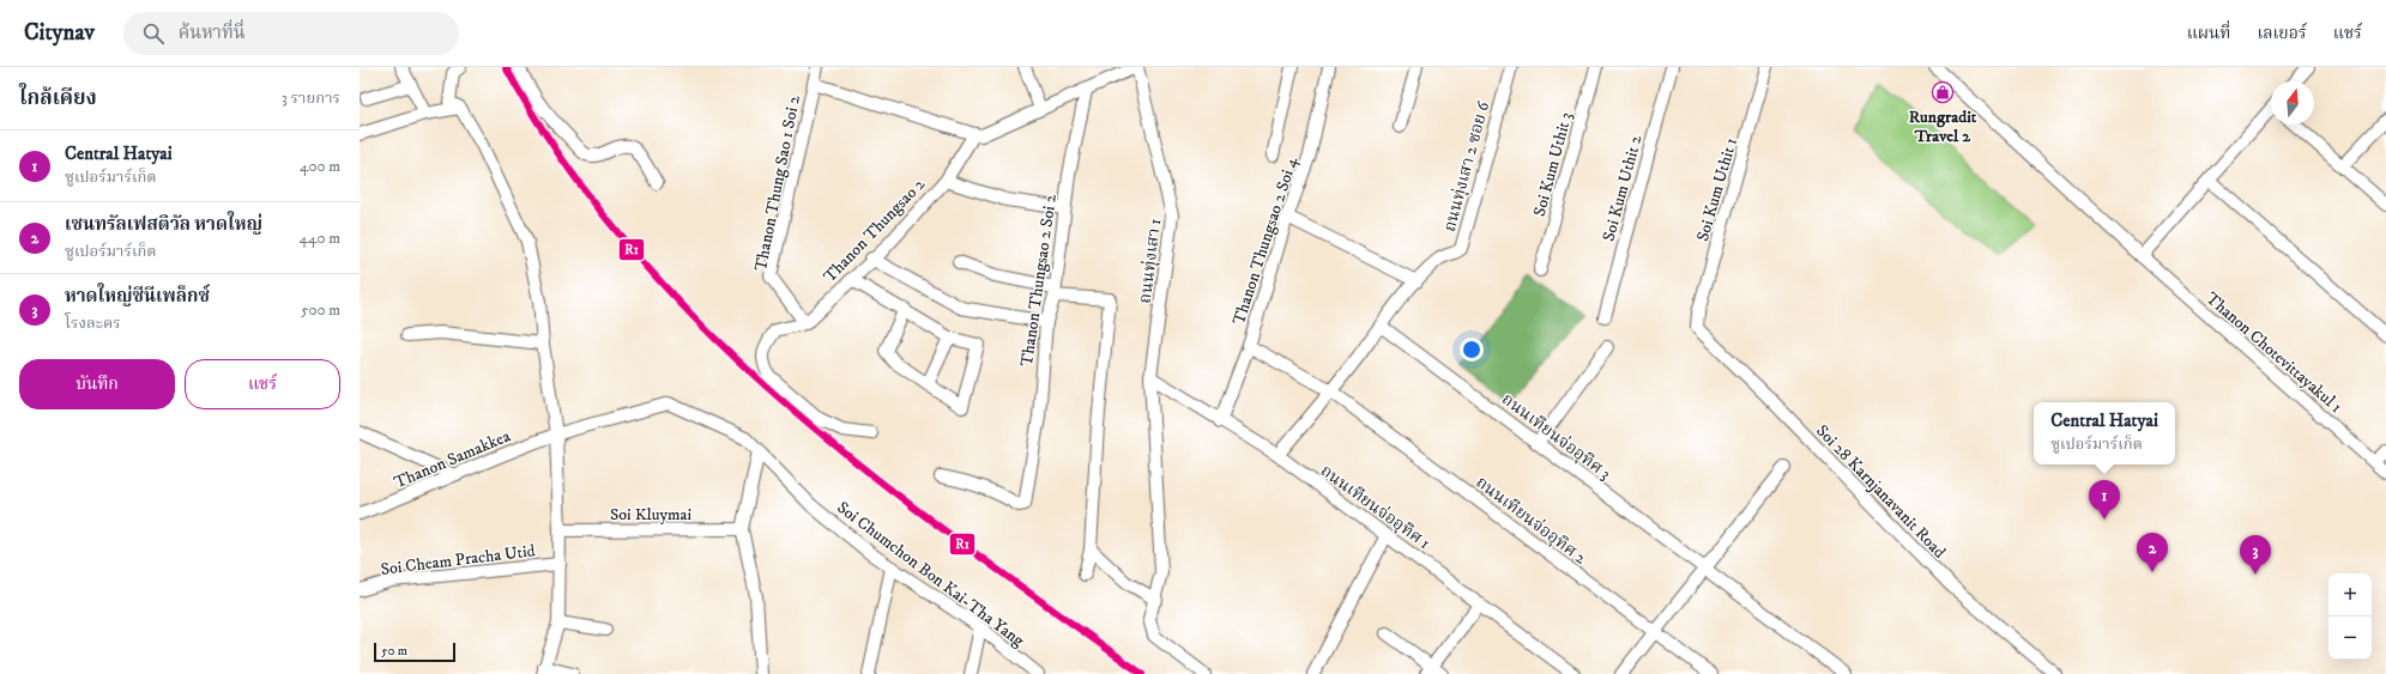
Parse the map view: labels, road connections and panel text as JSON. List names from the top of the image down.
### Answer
{
  "streets": {
    "street": [
      "Soi Kum Uthit 3",
      "ถนนทุ่งเสา 2 ซอย 6",
      "Thanon Thung Sao 1 Soi 2",
      "Soi Kum Uthit 2",
      "Soi Kum Uthit 1",
      "Thanon Thungsao 2",
      "Thanon Thungsao 2 Soi 4",
      "ถนนทุ่งเสา 1",
      "Thanon Thungsao 2 Soi 2",
      "Thanon Chotevittayakul 1",
      "ถนนเทียนจ่ออุทิศ 3",
      "Thanon Samakkea",
      "Soi 28 Karnjanavanit Road",
      "ถนนเทียนจ่ออุทิศ 1",
      "Soi Kluymai",
      "ถนนเทียนจ่ออุทิศ 2",
      "Soi Cheam Pracha Utid",
      "Soi Chumchon Bon Kai-Tha Yang"
    ]
  },
  "crossings": [
    ["ถนนทุ่งเสา 2 ซอย 6", "ถนนเทียนจ่ออุทิศ 3"],
    ["Thanon Thung Sao 1 Soi 2", "Thanon Thungsao 2"],
    ["Soi Kum Uthit 1", "Soi 28 Karnjanavanit Road"],
    ["Thanon Thungsao 2 Soi 4", "ถนนเทียนจ่ออุทิศ 1"],
    ["Thanon Thungsao 2 Soi 4", "ถนนเทียนจ่ออุทิศ 2"],
    ["ถนนทุ่งเสา 1", "ถนนเทียนจ่ออุทิศ 1"],
    ["Thanon Samakkea", "Soi Chumchon Bon Kai-Tha Yang"]
  ],
  "places": {
    "shop": ["Rungradit Travel 2"]
  },
  "lines": ["transit line R1"],
  "scale_bar": "50 m",
  "north": "top",
  "page": {
    "header": "Citynav",
    "search": "ค้นหาที่นี่",
    "nav": ["แผนที่", "เลเยอร์", "แชร์"],
    "heading": ["ใกล้เคียง", "3 รายการ"],
    "list": [
      {
        "mark": "1",
        "name": "Central Hatyai",
        "note": "ซูเปอร์มาร์เก็ต",
        "value": "400 m"
      },
      {
        "mark": "2",
        "name": "เซนทรัลเฟสติวัล หาดใหญ่",
        "note": "ซูเปอร์มาร์เก็ต",
        "value": "440 m"
      },
      {
        "mark": "3",
        "name": "หาดใหญ่ซีนีเพล็กซ์",
        "note": "โรงละคร",
        "value": "500 m"
      }
    ],
    "buttons": ["บันทึก", "แชร์"],
    "popup": ["Central Hatyai", "ซูเปอร์มาร์เก็ต"],
    "pins": ["1", "2", "3"],
    "map_buttons": ["+", "−"],
    "scale": "50 m"
  }
}
